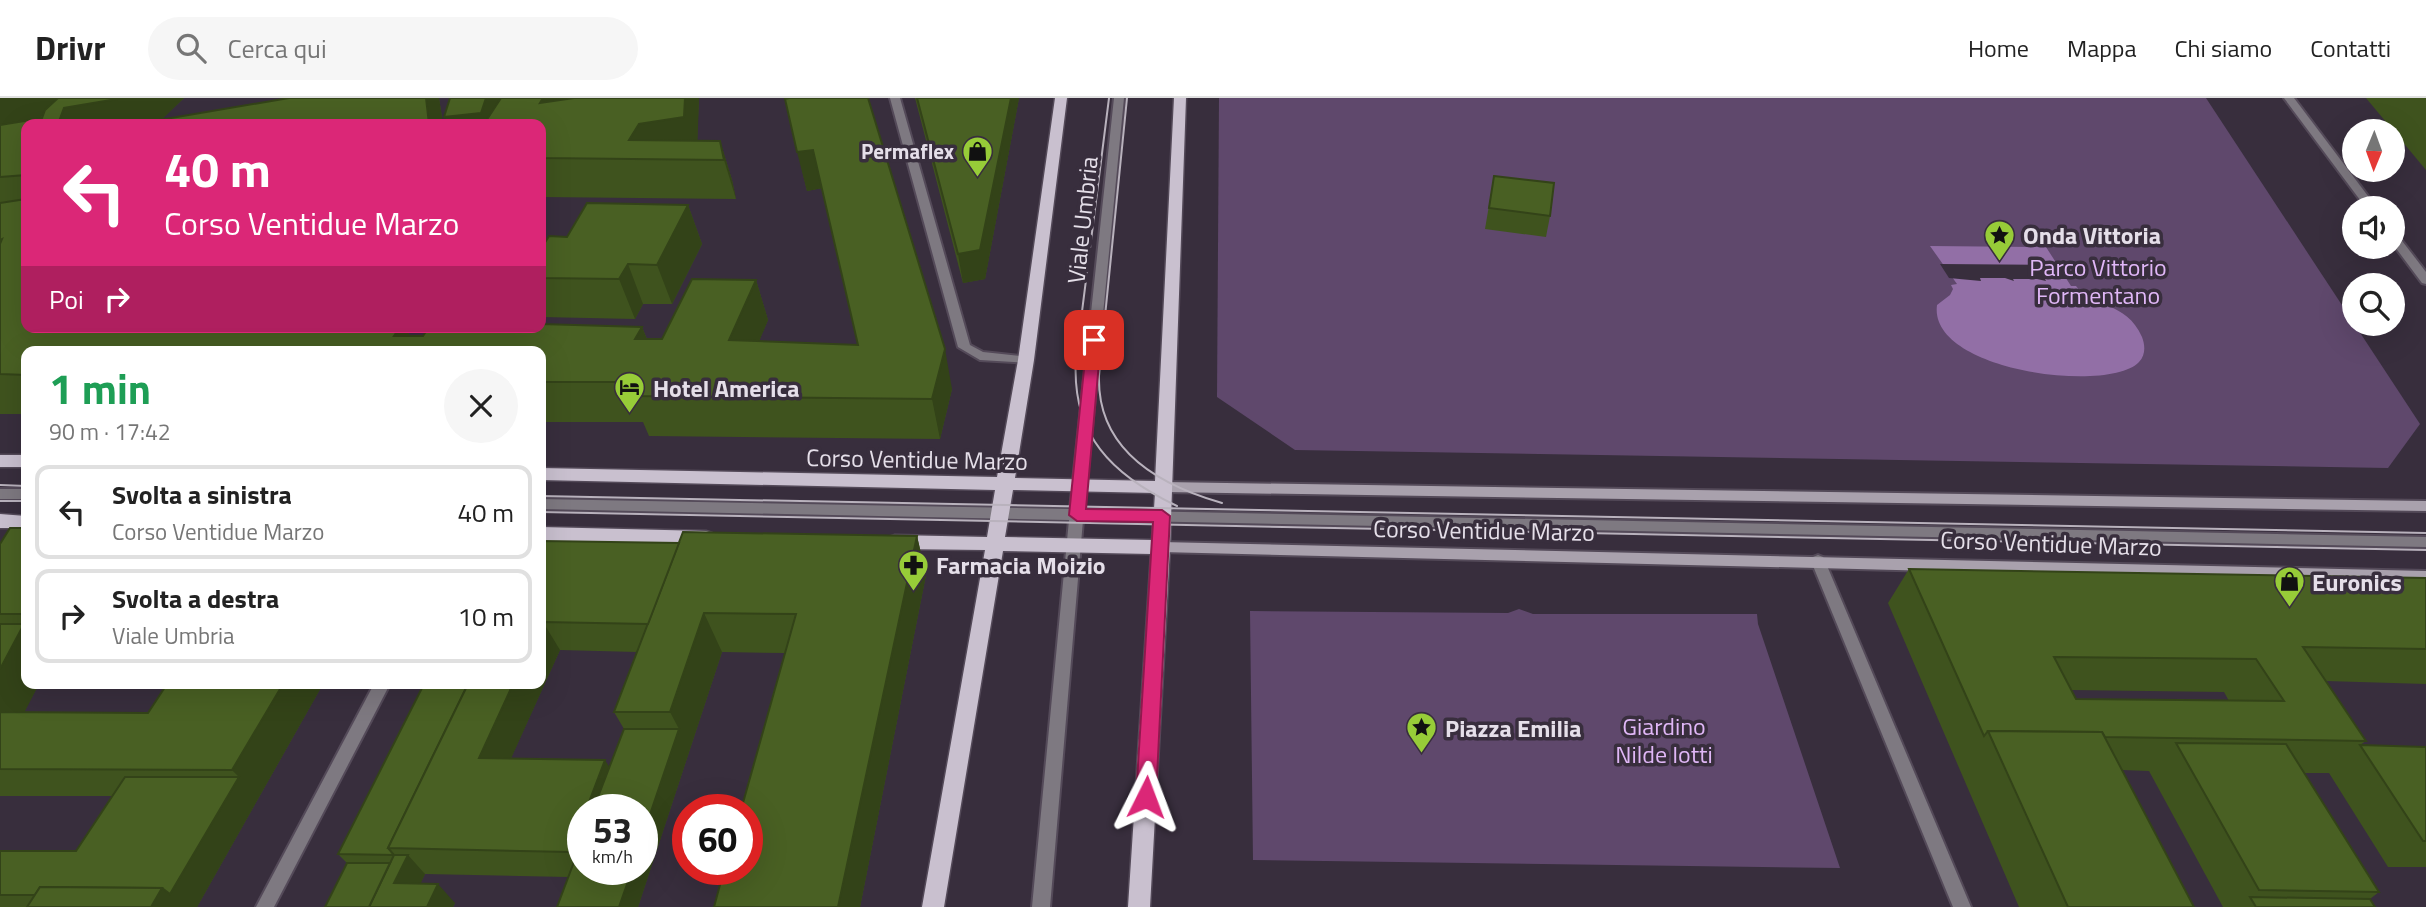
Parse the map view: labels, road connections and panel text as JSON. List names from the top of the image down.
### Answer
{
  "streets": {
    "main road": ["Viale Umbria", "Corso Ventidue Marzo"]
  },
  "crossings": [
    ["Viale Umbria", "Corso Ventidue Marzo"]
  ],
  "parks": ["Parco Vittorio Formentano", "Giardino Nilde Iotti"],
  "places": {
    "shop": ["Permaflex", "Euronics"],
    "place": ["Onda Vittoria", "Piazza Emilia"],
    "hotel": ["Hotel America"],
    "pharmacy": ["Farmacia Moizio"]
  },
  "north": "bottom",
  "page": {
    "header": "Drivr",
    "search": "Cerca qui",
    "nav": [
      "Home",
      "Mappa",
      "Chi siamo",
      "Contatti"
    ],
    "turn": ["40 m", "Corso Ventidue Marzo"],
    "then": "Poi",
    "heading": ["1 min", "90 m · 17:42"],
    "list": [
      {
        "name": "Svolta a sinistra",
        "note": "Corso Ventidue Marzo",
        "value": "40 m"
      },
      {
        "name": "Svolta a destra",
        "note": "Viale Umbria",
        "value": "10 m"
      }
    ],
    "speed": "53 km/h",
    "limit": "60"
  }
}
